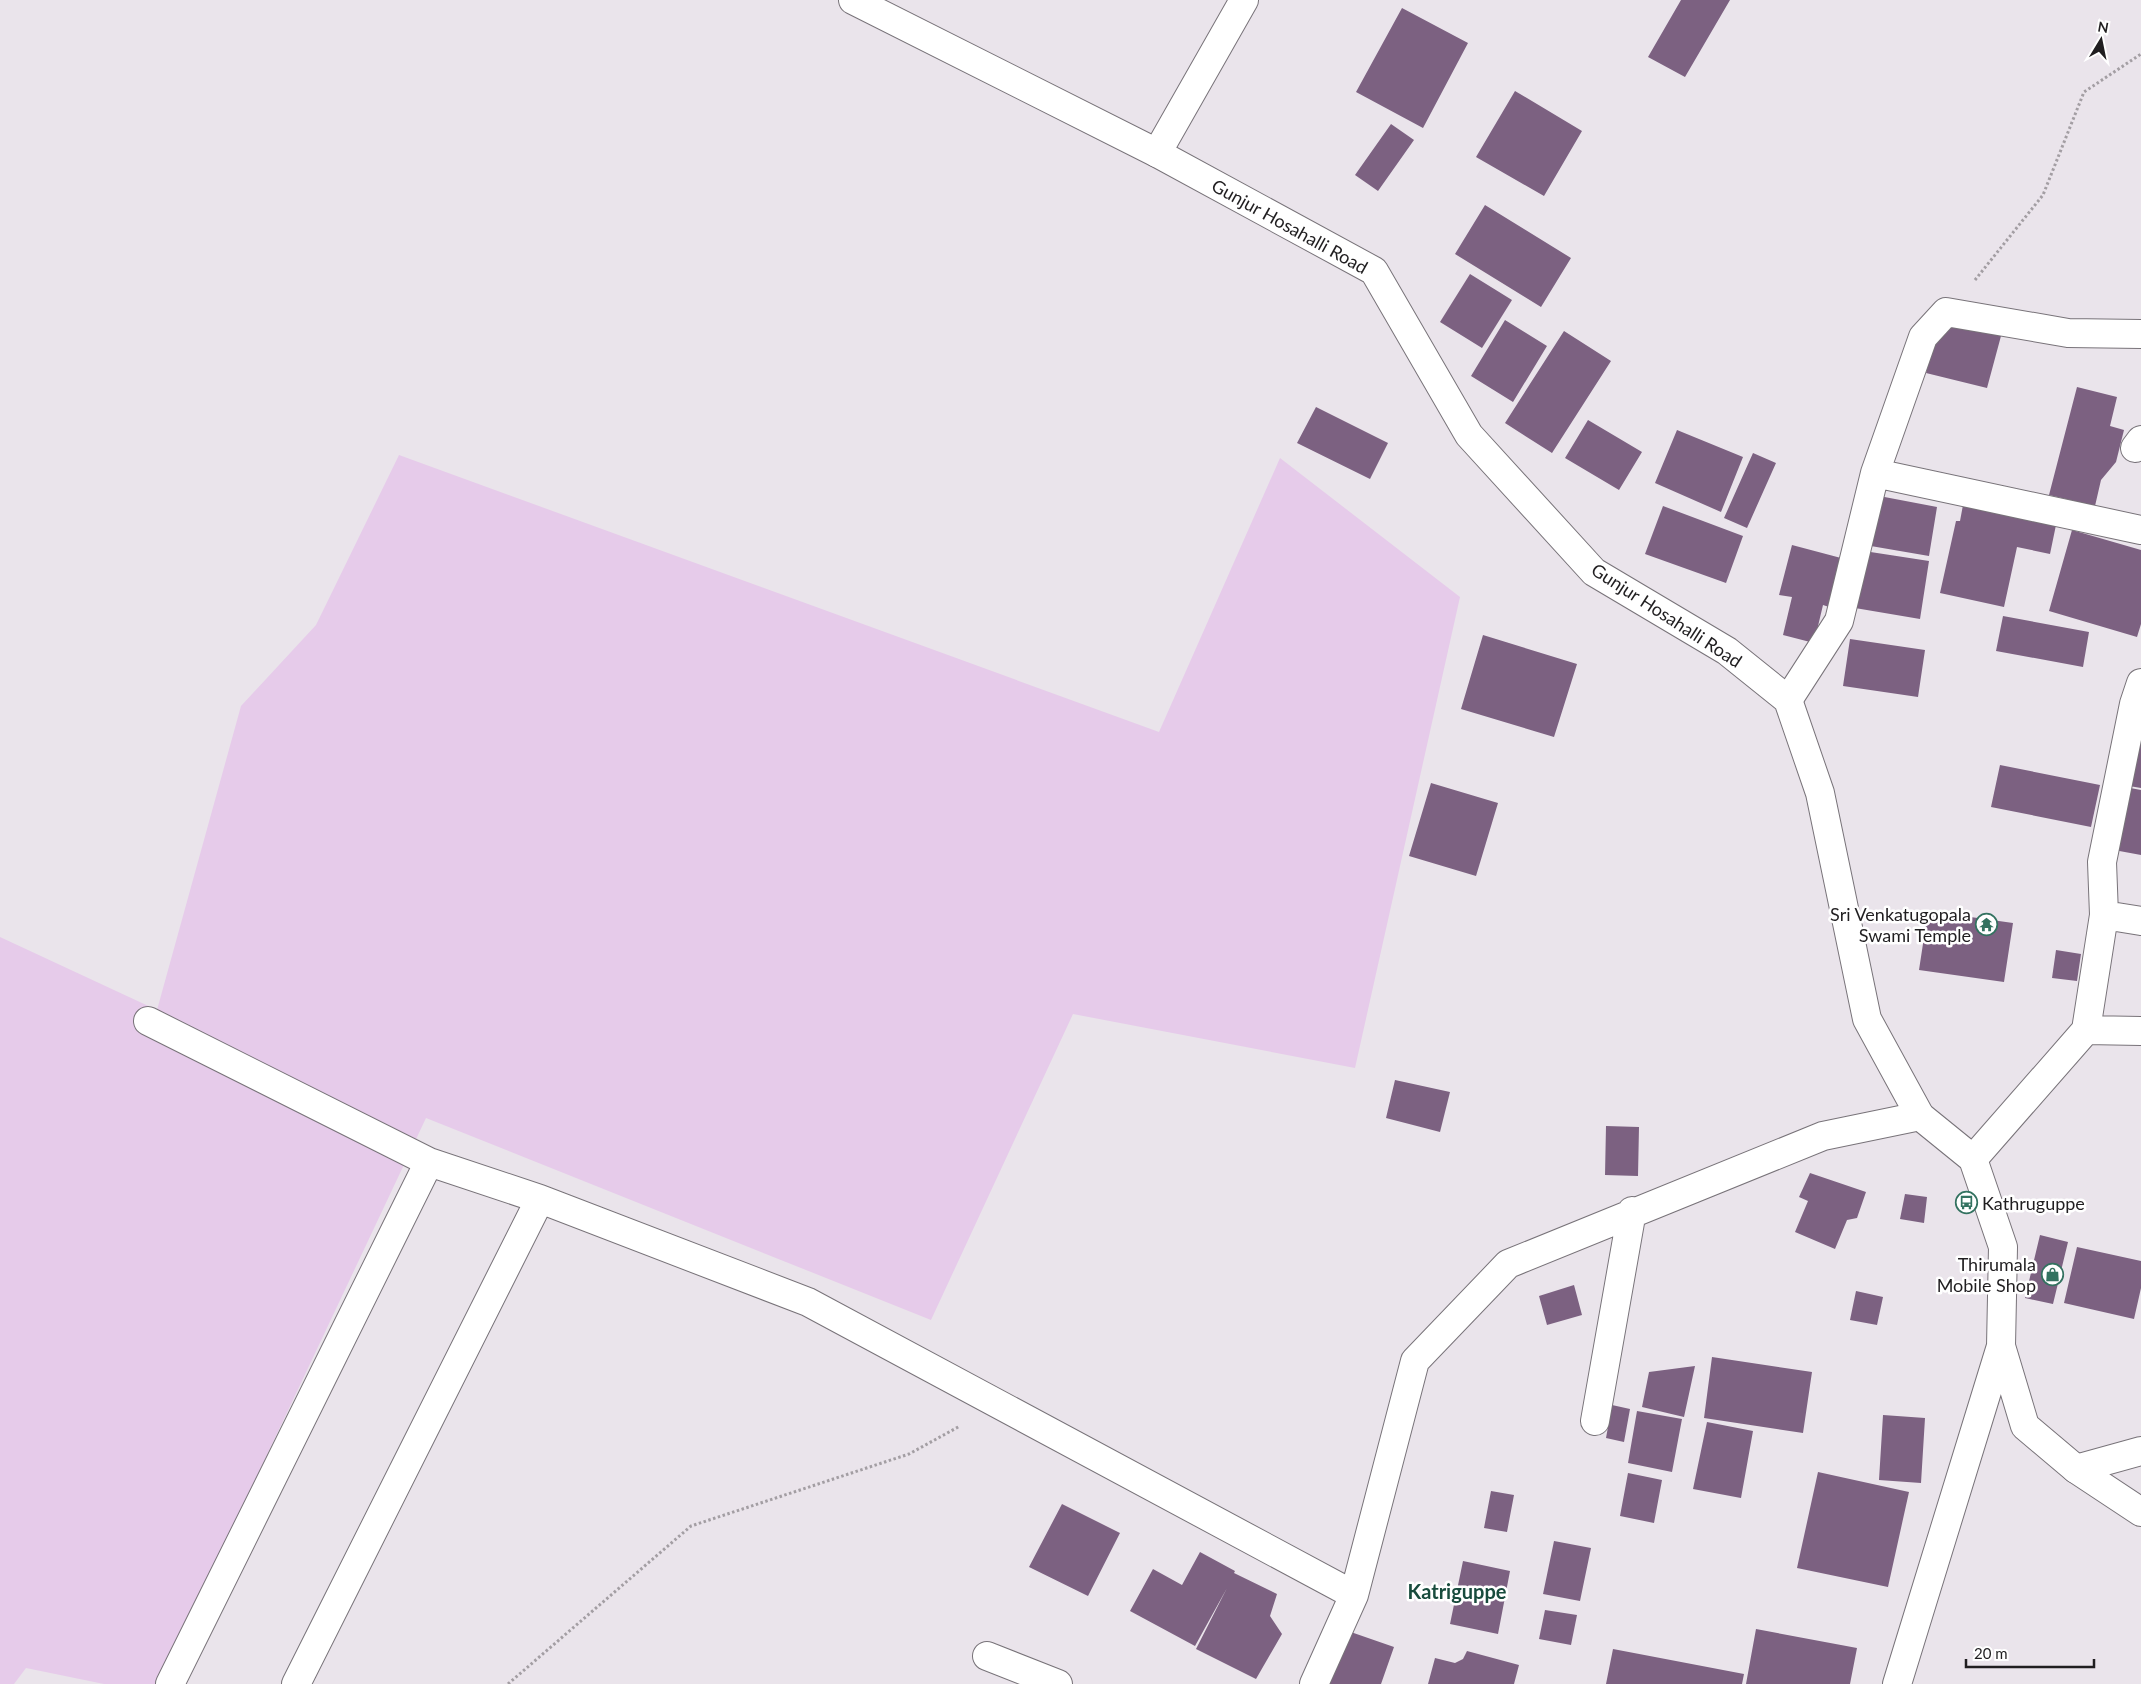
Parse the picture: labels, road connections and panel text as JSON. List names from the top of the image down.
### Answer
{
  "streets": {
    "street": ["Gunjur Hosahalli Road"]
  },
  "districts": ["Katriguppe"],
  "places": {
    "temple": ["Sri Venkatugopala Swami Temple"],
    "bus stop": ["Kathruguppe"],
    "shop": ["Thirumala Mobile Shop"]
  },
  "scale_bar": "20 m",
  "north": "top"
}
